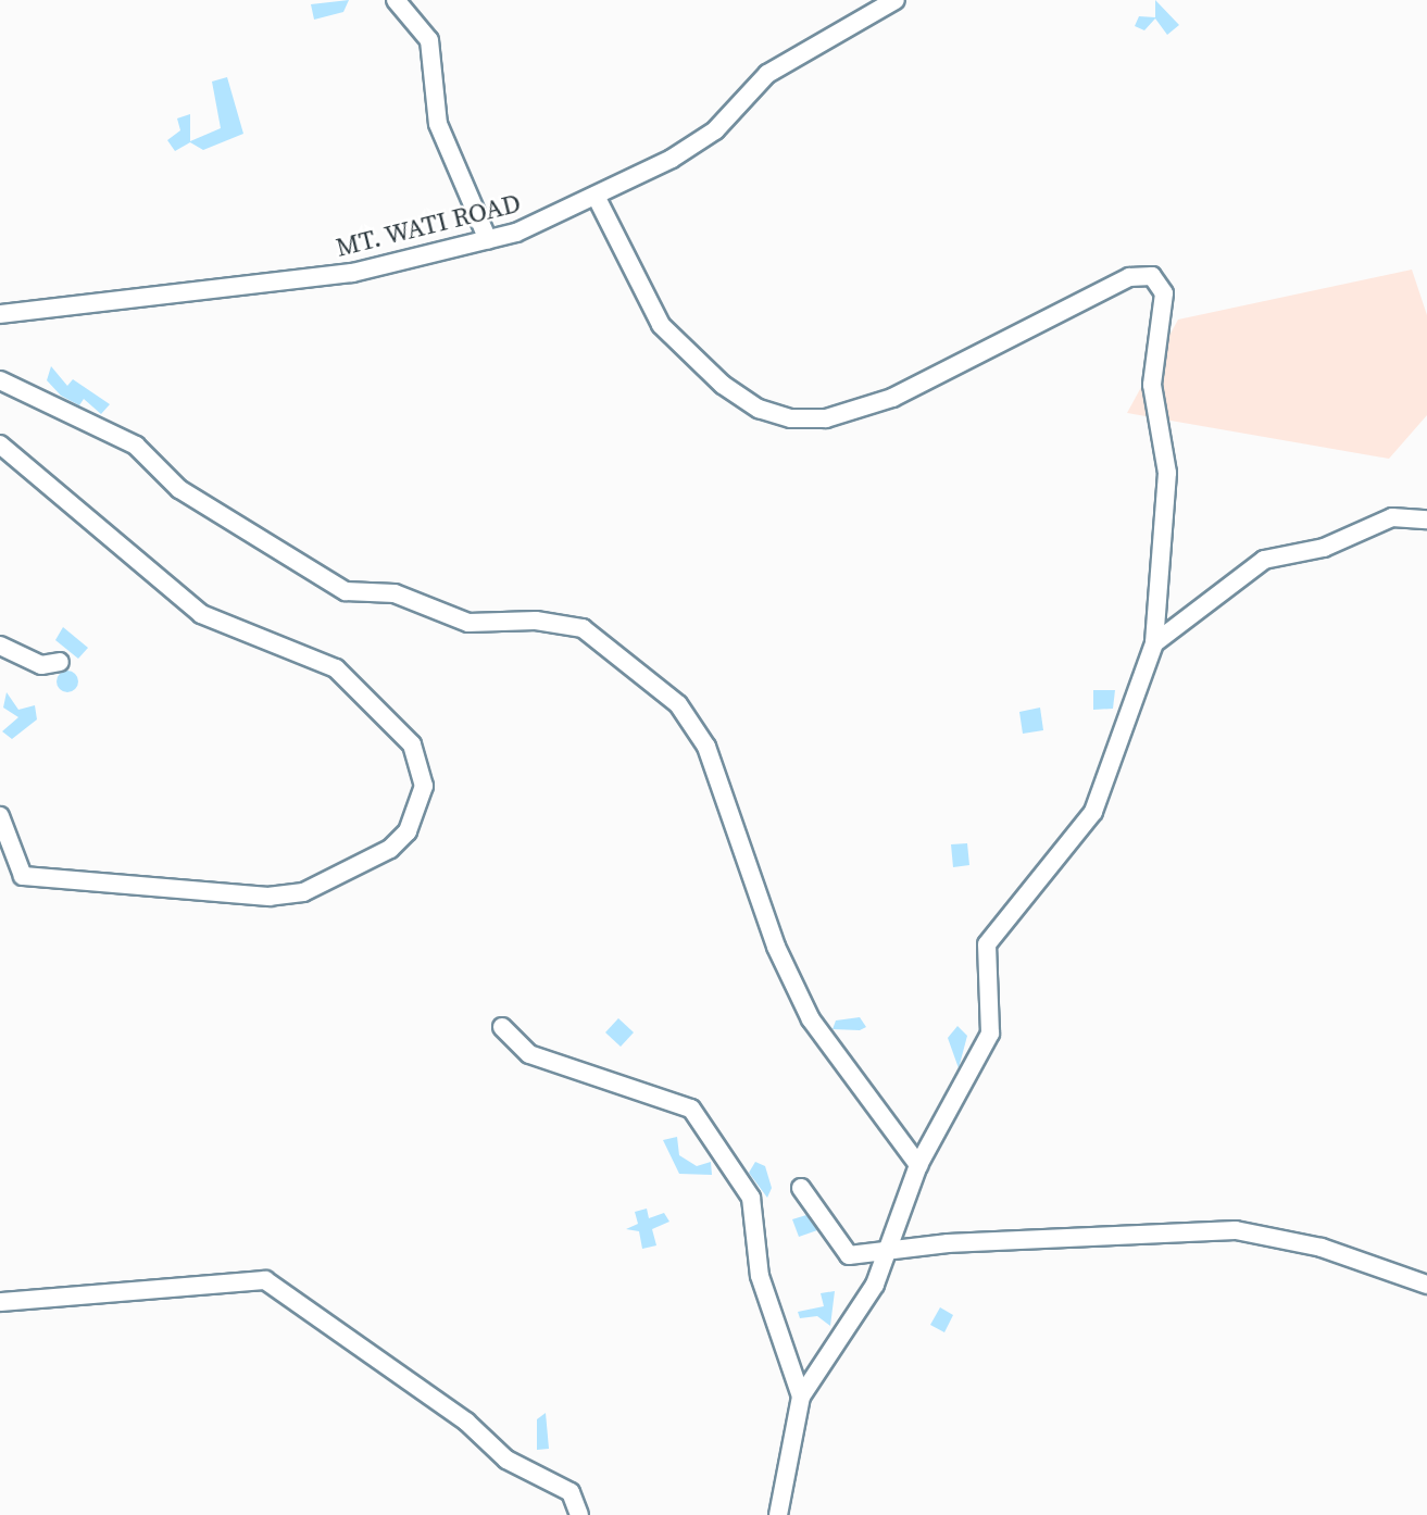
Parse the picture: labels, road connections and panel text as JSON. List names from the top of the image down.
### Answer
{
  "streets": {
    "street": ["MT. WATI ROAD"]
  }
}
